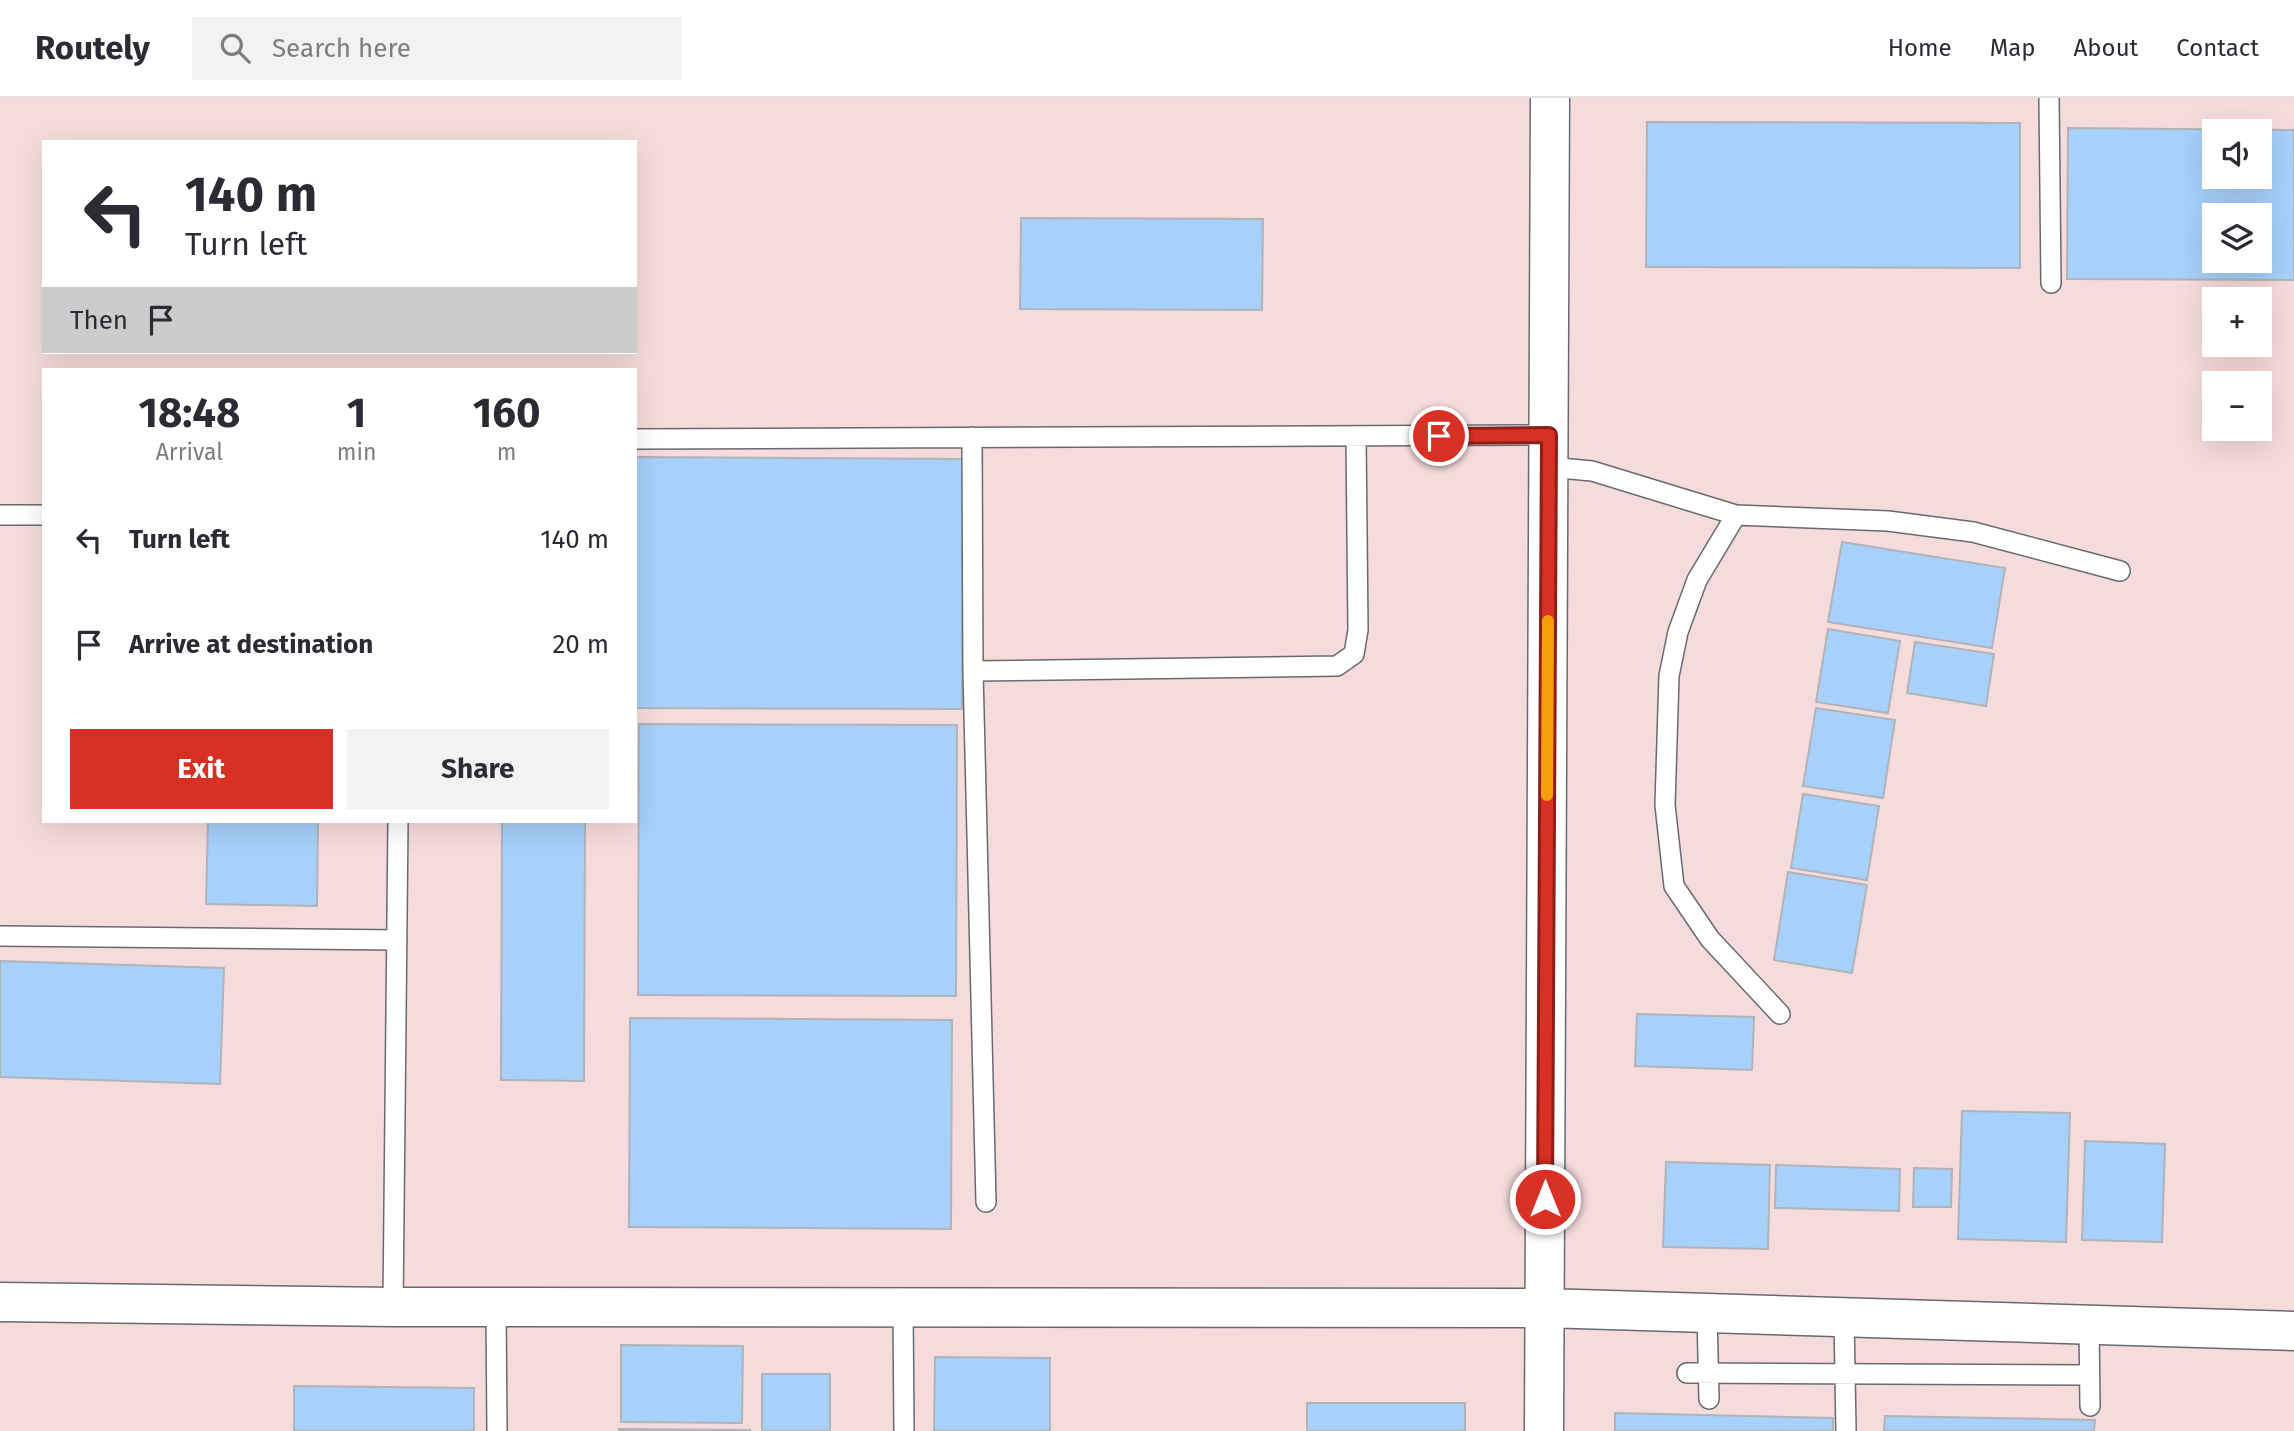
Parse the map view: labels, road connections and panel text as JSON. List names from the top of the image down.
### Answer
{
  "page": {
    "header": "Routely",
    "search": "Search here",
    "nav": [
      "Home",
      "Map",
      "About",
      "Contact"
    ],
    "map_buttons": ["+", "−"],
    "turn": ["140 m", "Turn left"],
    "then": "Then",
    "eta": [
      "18:48",
      "Arrival",
      "1",
      "min",
      "160",
      "m"
    ],
    "list": [
      {
        "name": "Turn left",
        "value": "140 m"
      },
      {
        "name": "Arrive at destination",
        "value": "20 m"
      }
    ],
    "buttons": ["Exit", "Share"]
  }
}
